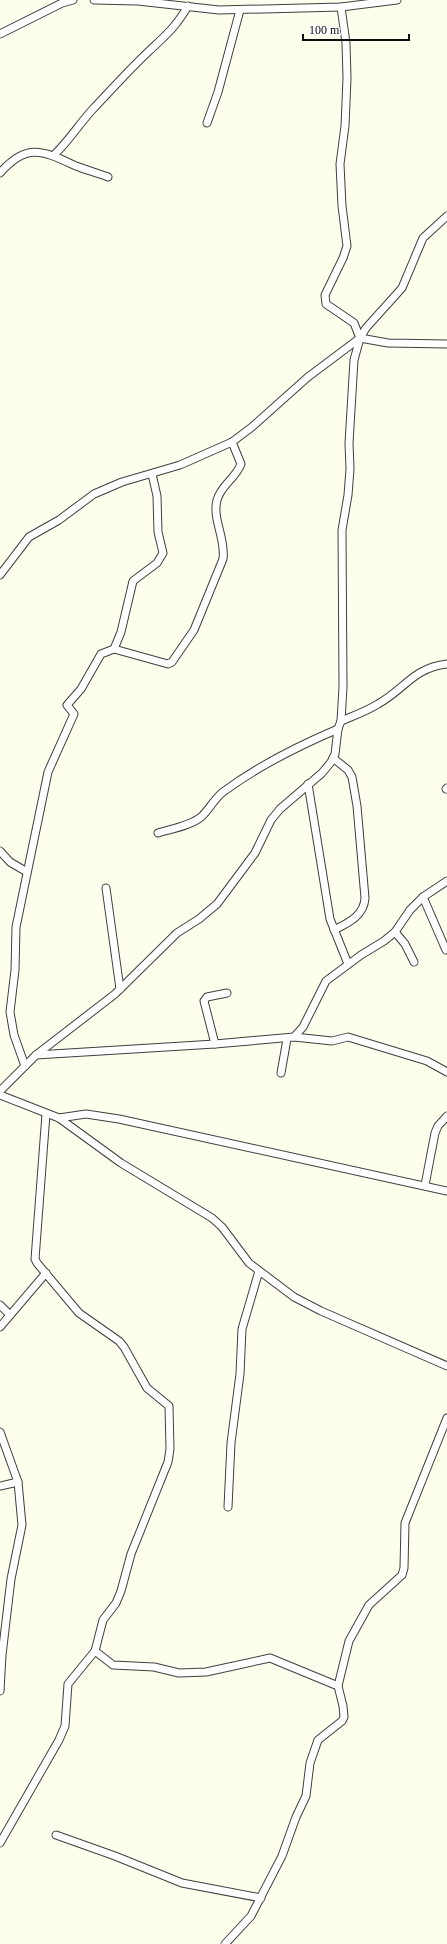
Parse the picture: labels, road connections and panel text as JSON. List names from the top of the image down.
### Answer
{
  "scale_bar": "100 m"
}
